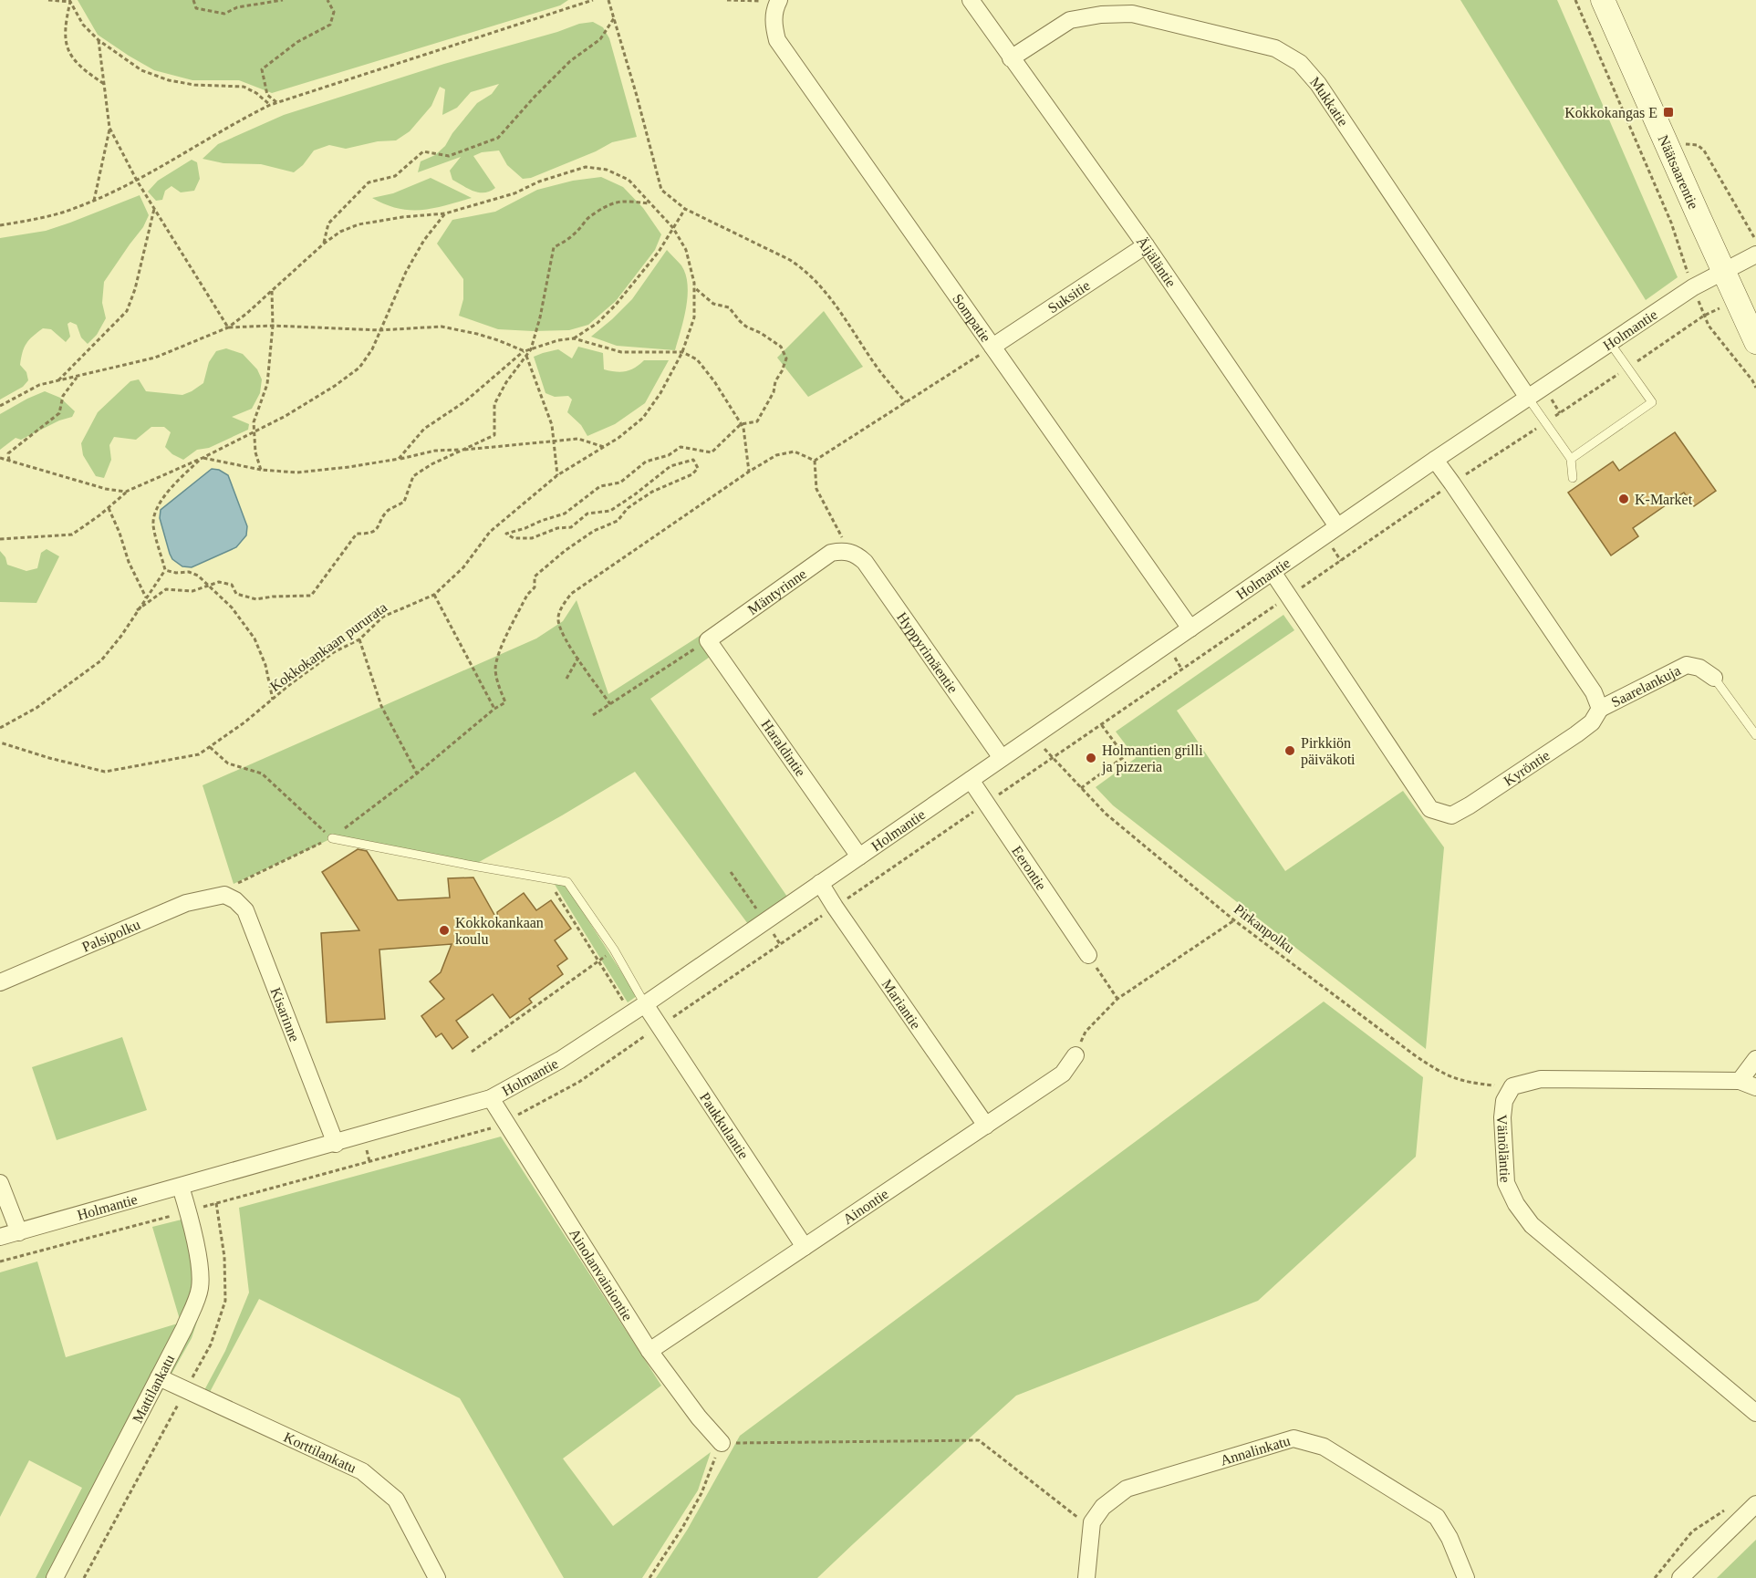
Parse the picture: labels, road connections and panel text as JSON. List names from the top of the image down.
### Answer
{
  "streets": {
    "street": [
      "Mukkatie",
      "Näätsaarentie",
      "Äijäläntie",
      "Suksitie",
      "Sompatie",
      "Holmantie",
      "Mäntyrinne",
      "Hyppyrimäentie",
      "Saarelankuja",
      "Haraldintie",
      "Kyröntie",
      "Eerontie",
      "Palsipolku",
      "Mariantie",
      "Kisarinne",
      "Paukkulantie",
      "Väinöläntie",
      "Ainontie",
      "Ainolanvainiontie",
      "Mattilankatu",
      "Annalinkatu",
      "Korttilankatu"
    ],
    "path": ["Kokkokankaan pururata", "Pirkanpolku"]
  },
  "crossings": [
    ["Mukkatie", "Äijäläntie"],
    ["Mukkatie", "Holmantie"],
    ["Näätsaarentie", "Holmantie"],
    ["Äijäläntie", "Suksitie"],
    ["Äijäläntie", "Holmantie"],
    ["Suksitie", "Sompatie"],
    ["Sompatie", "Holmantie"],
    ["Holmantie", "Hyppyrimäentie"],
    ["Holmantie", "Haraldintie"],
    ["Holmantie", "Kyröntie"],
    ["Holmantie", "Eerontie"],
    ["Holmantie", "Pirkanpolku"],
    ["Holmantie", "Mariantie"],
    ["Holmantie", "Kisarinne"],
    ["Holmantie", "Paukkulantie"],
    ["Holmantie", "Ainolanvainiontie"],
    ["Holmantie", "Mattilankatu"],
    ["Mäntyrinne", "Hyppyrimäentie"],
    ["Mäntyrinne", "Haraldintie"],
    ["Saarelankuja", "Kyröntie"],
    ["Pirkanpolku", "Väinöläntie"],
    ["Palsipolku", "Kisarinne"],
    ["Mariantie", "Ainontie"],
    ["Paukkulantie", "Ainontie"],
    ["Ainontie", "Ainolanvainiontie"],
    ["Mattilankatu", "Korttilankatu"]
  ],
  "places": {
    "transit": ["Kokkokangas E"],
    "other": [
      "K-Market",
      "Pirkkiön päiväkoti",
      "Holmantien grilli ja pizzeria",
      "Kokkokankaan koulu"
    ]
  }
}
